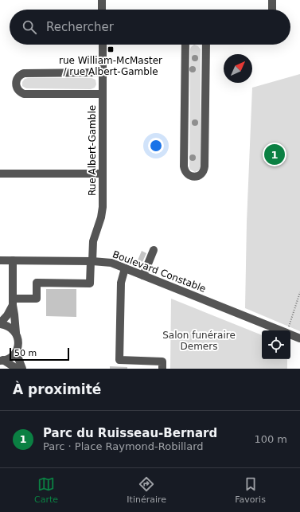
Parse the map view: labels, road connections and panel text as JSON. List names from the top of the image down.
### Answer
{
  "streets": {
    "street": ["Rue Albert-Gamble", "Boulevard Constable"]
  },
  "crossings": [
    ["Rue Albert-Gamble", "Boulevard Constable"]
  ],
  "parks": ["Salon funéraire Demers"],
  "places": {
    "transit": ["rue William-McMaster / rue Albert-Gamble"]
  },
  "scale_bar": "50 m",
  "north": "top right",
  "page": {
    "search": "Rechercher",
    "pins": "1",
    "scale": "50 m",
    "heading": "À proximité",
    "list": [
      {
        "mark": "1",
        "name": "Parc du Ruisseau-Bernard",
        "note": "Parc · Place Raymond-Robillard",
        "value": "100 m"
      }
    ],
    "nav": ["Carte", "Itinéraire", "Favoris"]
  }
}
